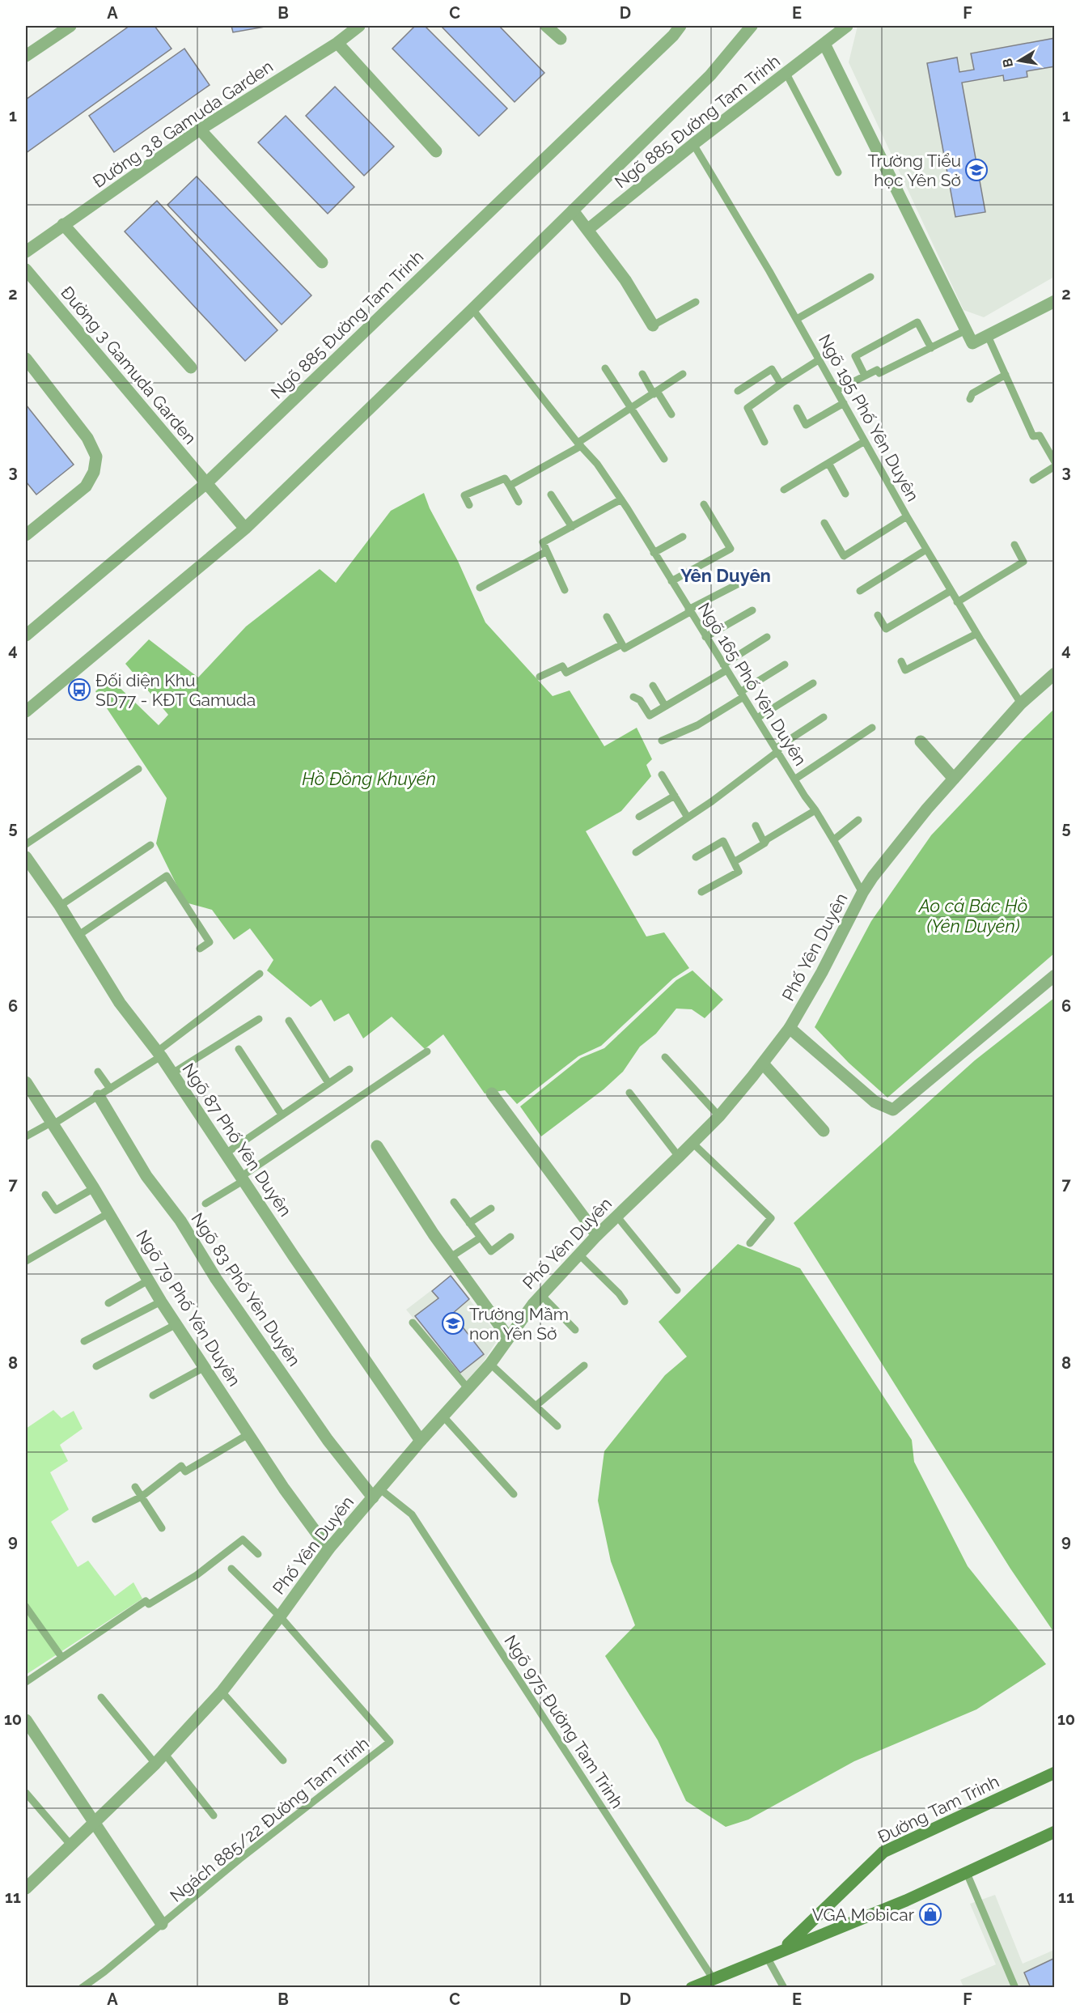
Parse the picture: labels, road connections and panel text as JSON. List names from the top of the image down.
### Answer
{
  "streets": {
    "main road": ["Đường Tam Trinh"],
    "street": [
      "Ngõ 885 Đường Tam Trinh",
      "Đường 3.8 Gamuda Garden",
      "Đường 3 Gamuda Garden",
      "Phố Yên Duyên",
      "Ngõ 87 Phố Yên Duyên",
      "Ngõ 83 Phố Yên Duyên",
      "Ngõ 79 Phố Yên Duyên"
    ],
    "lane": [
      "Ngõ 195 Phố Yên Duyên",
      "Ngõ 165 Phố Yên Duyên",
      "Ngõ 975 Đường Tam Trinh",
      "Ngách 885/22 Đường Tam Trinh"
    ]
  },
  "crossings": [
    ["Ngõ 885 Đường Tam Trinh", "Đường 3 Gamuda Garden"],
    ["Ngõ 885 Đường Tam Trinh", "Ngõ 195 Phố Yên Duyên"],
    ["Ngõ 885 Đường Tam Trinh", "Ngõ 165 Phố Yên Duyên"],
    ["Ngõ 195 Phố Yên Duyên", "Phố Yên Duyên"],
    ["Ngõ 165 Phố Yên Duyên", "Phố Yên Duyên"],
    ["Phố Yên Duyên", "Ngõ 87 Phố Yên Duyên"],
    ["Phố Yên Duyên", "Ngõ 83 Phố Yên Duyên"],
    ["Phố Yên Duyên", "Ngõ 79 Phố Yên Duyên"],
    ["Phố Yên Duyên", "Ngõ 975 Đường Tam Trinh"],
    ["Phố Yên Duyên", "Ngách 885/22 Đường Tam Trinh"],
    ["Ngõ 83 Phố Yên Duyên", "Ngõ 975 Đường Tam Trinh"],
    ["Ngõ 975 Đường Tam Trinh", "Đường Tam Trinh"]
  ],
  "districts": ["Yên Duyên"],
  "water": ["Hồ Đồng Khuyến", "Ao cá Bác Hồ (Yên Duyên)"],
  "places": {
    "school or university": ["Trường Tiểu học Yên Sở", "Trường Mầm non Yên Sở"],
    "bus stop": ["Đối diện Khu SD77 - KĐT Gamuda"],
    "shop": ["VGA Mobicar"]
  },
  "north": "left",
  "grid": {
    "columns": [
      "A",
      "B",
      "C",
      "D",
      "E",
      "F"
    ],
    "rows": [
      "1",
      "2",
      "3",
      "4",
      "5",
      "6",
      "7",
      "8",
      "9",
      "10",
      "11"
    ]
  }
}
